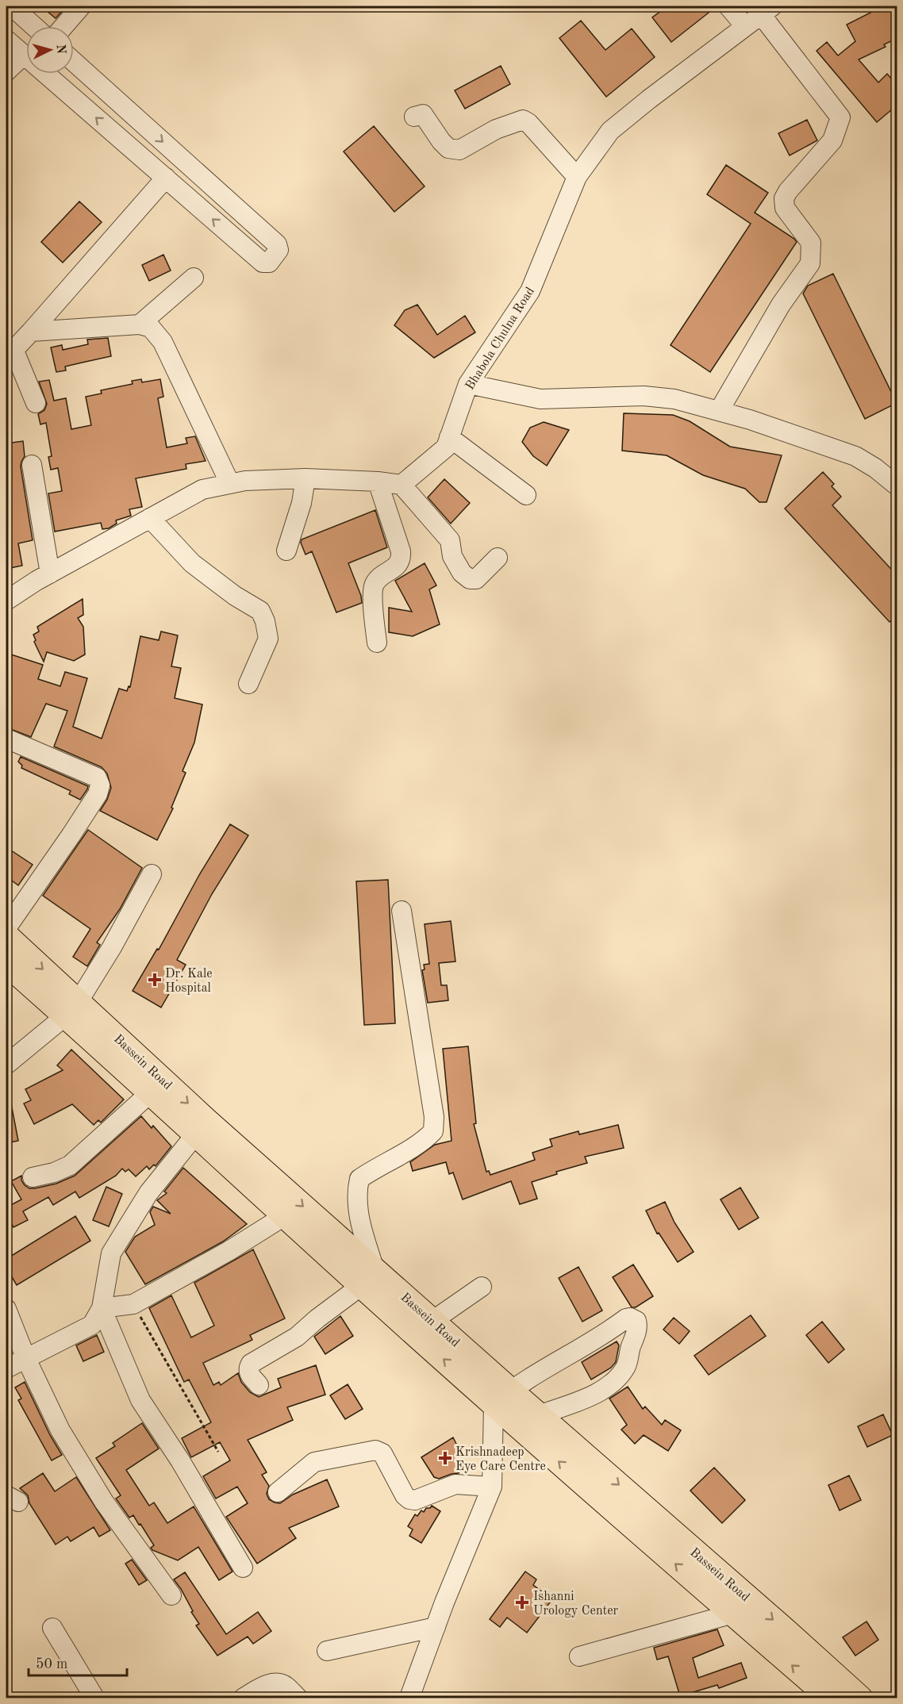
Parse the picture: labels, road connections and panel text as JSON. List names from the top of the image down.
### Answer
{
  "streets": {
    "main road": ["Bassein Road"],
    "street": ["Bhabola Chulna Road"]
  },
  "places": {
    "health": ["Dr. Kale Hospital", "Krishnadeep Eye Care Centre", "Ishanni Urology Center"]
  },
  "scale_bar": "50 m",
  "north": "right"
}
